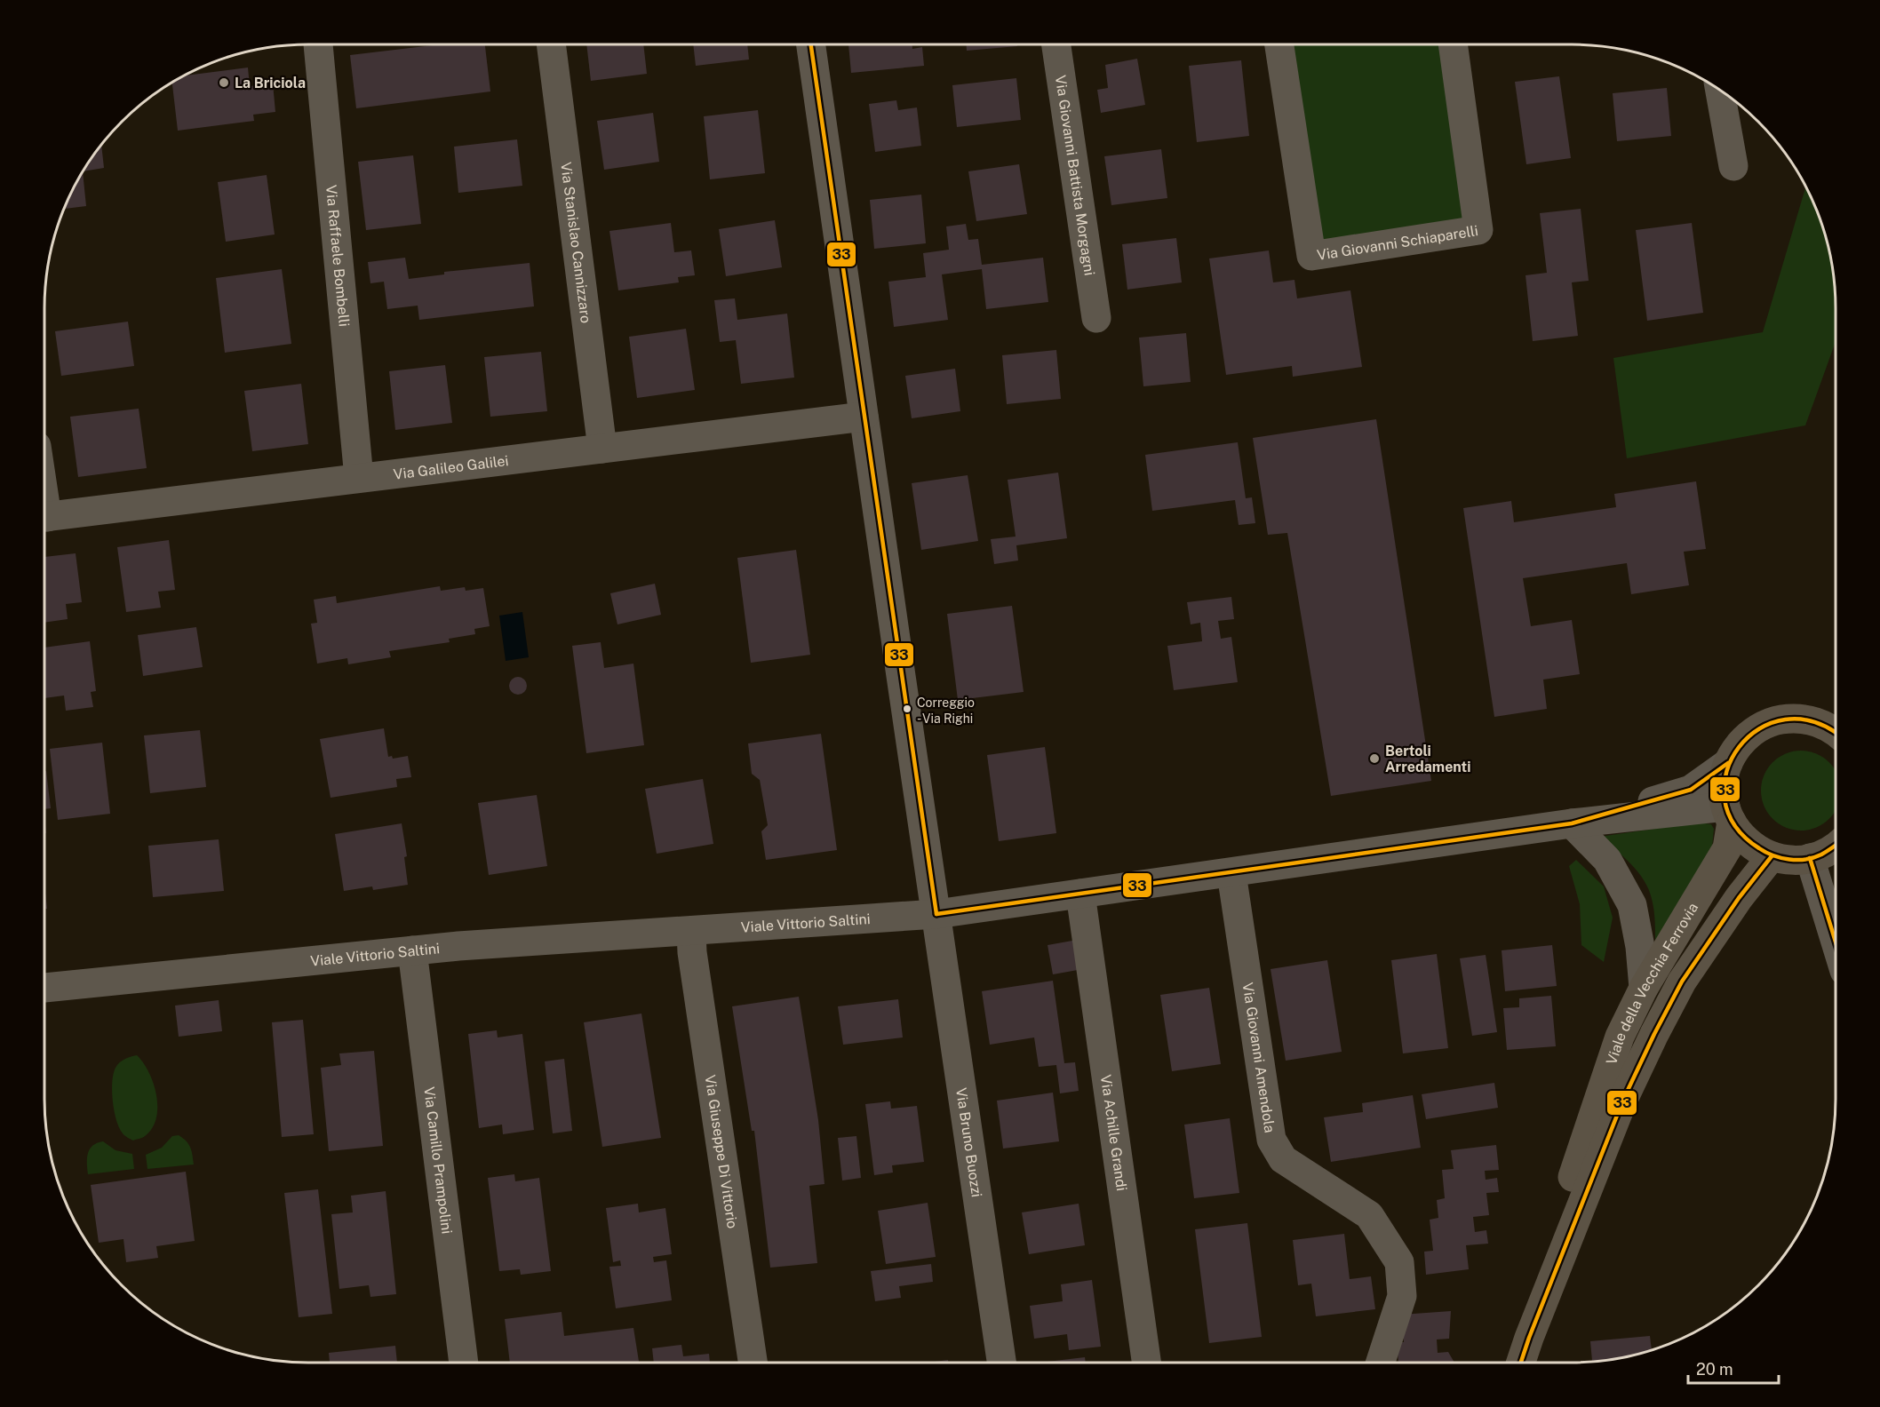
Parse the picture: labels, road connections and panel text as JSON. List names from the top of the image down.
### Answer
{
  "streets": {
    "main road": ["Viale della Vecchia Ferrovia"],
    "street": [
      "Via Giovanni Battista Morgagni",
      "Via Giovanni Schiaparelli",
      "Via Stanislao Cannizzaro",
      "Via Raffaele Bombelli",
      "Via Galileo Galilei",
      "Viale Vittorio Saltini",
      "Via Giovanni Amendola",
      "Via Achille Grandi",
      "Via Bruno Buozzi",
      "Via Giuseppe Di Vittorio",
      "Via Camillo Prampolini"
    ]
  },
  "crossings": [
    ["Via Stanislao Cannizzaro", "Via Galileo Galilei"],
    ["Via Raffaele Bombelli", "Via Galileo Galilei"],
    ["Via Galileo Galilei", "Via Bruno Buozzi"],
    ["Viale Vittorio Saltini", "Viale della Vecchia Ferrovia"],
    ["Viale Vittorio Saltini", "Via Giovanni Amendola"],
    ["Viale Vittorio Saltini", "Via Achille Grandi"],
    ["Viale Vittorio Saltini", "Via Bruno Buozzi"],
    ["Viale Vittorio Saltini", "Via Giuseppe Di Vittorio"],
    ["Viale Vittorio Saltini", "Via Camillo Prampolini"]
  ],
  "places": ["La Briciola", "Correggio - Via Righi", "Bertoli Arredamenti"],
  "lines": ["transit line 33"],
  "scale_bar": "20 m"
}
